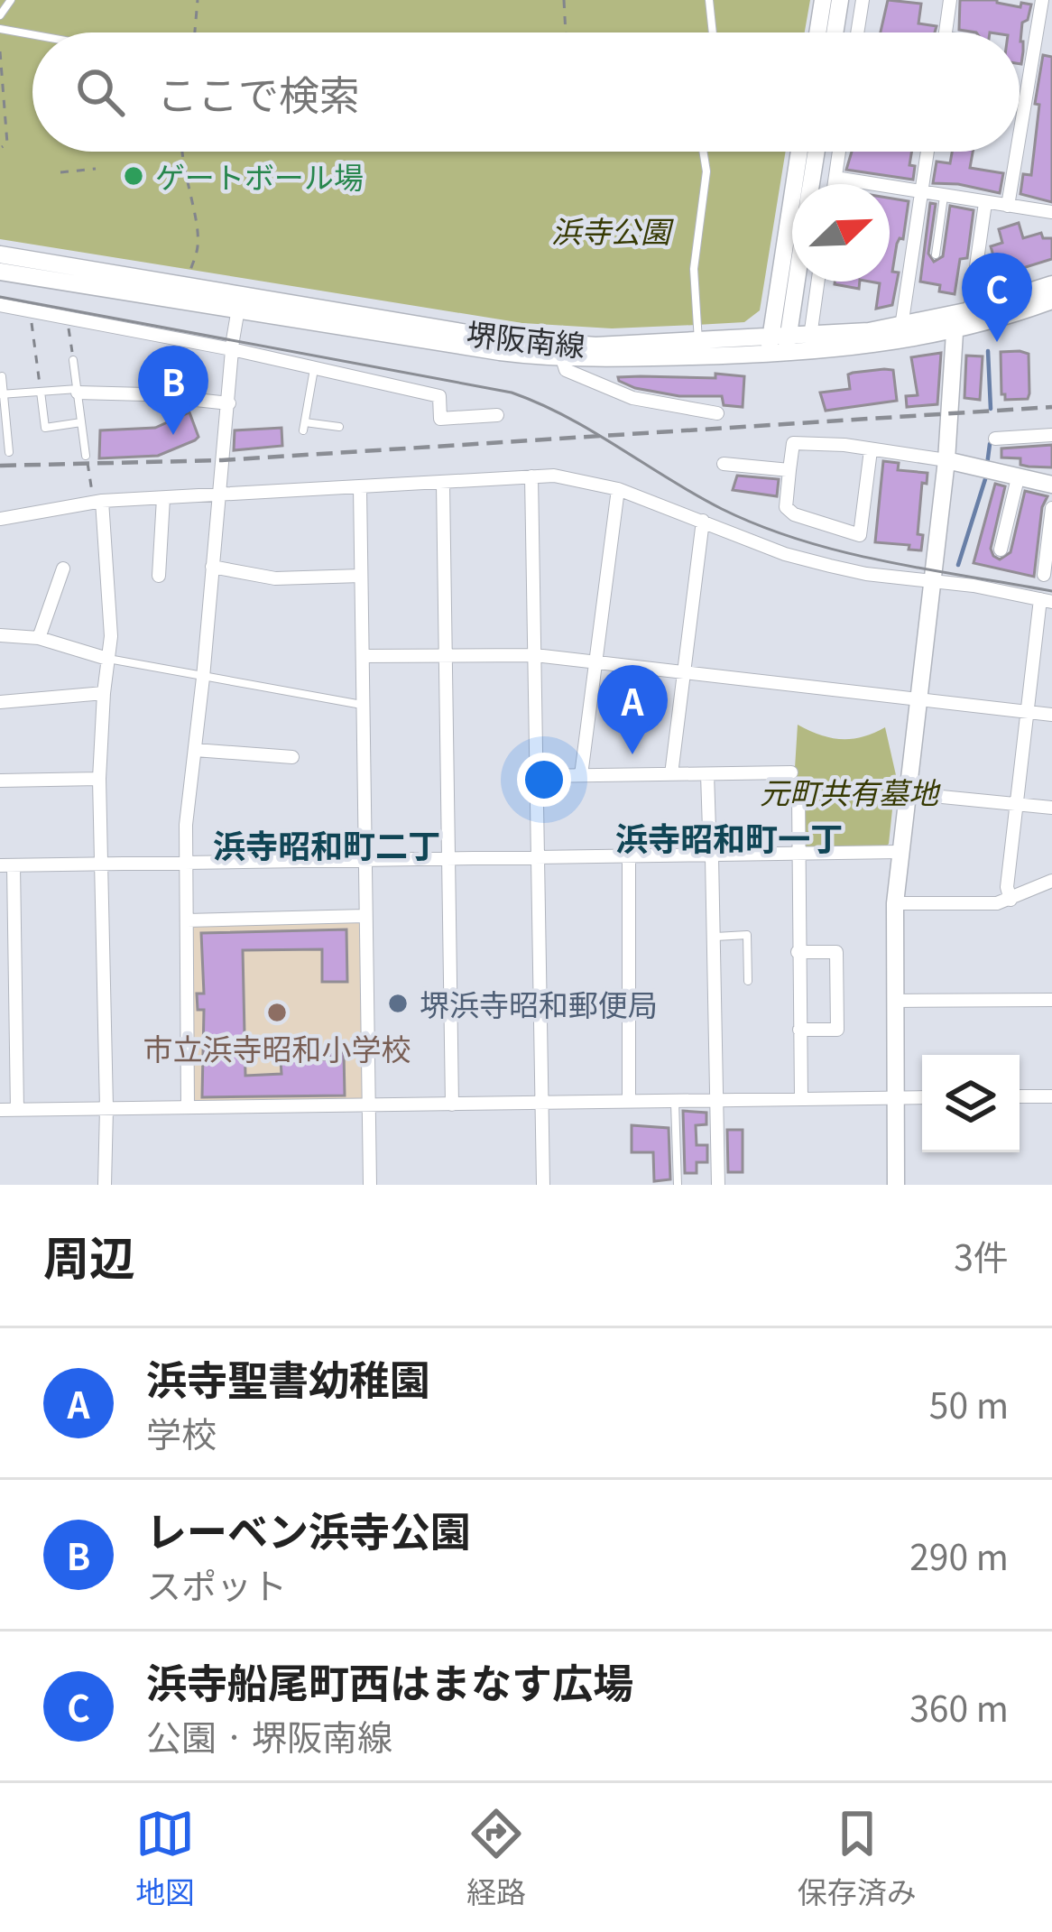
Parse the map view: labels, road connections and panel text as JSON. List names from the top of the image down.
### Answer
{
  "streets": {
    "main road": ["堺阪南線"]
  },
  "districts": ["浜寺昭和町一丁", "浜寺昭和町二丁"],
  "parks": ["浜寺公園", "元町共有墓地"],
  "places": ["ゲートボール場", "堺浜寺昭和郵便局", "市立浜寺昭和小学校"],
  "north": "top right",
  "page": {
    "search": "ここで検索",
    "pins": ["C", "B", "A"],
    "heading": ["周辺", "3件"],
    "list": [
      {
        "mark": "A",
        "name": "浜寺聖書幼稚園",
        "note": "学校",
        "value": "50 m"
      },
      {
        "mark": "B",
        "name": "レーベン浜寺公園",
        "note": "スポット",
        "value": "290 m"
      },
      {
        "mark": "C",
        "name": "浜寺船尾町西はまなす広場",
        "note": "公園 · 堺阪南線",
        "value": "360 m"
      }
    ],
    "nav": ["地図", "経路", "保存済み"]
  }
}
